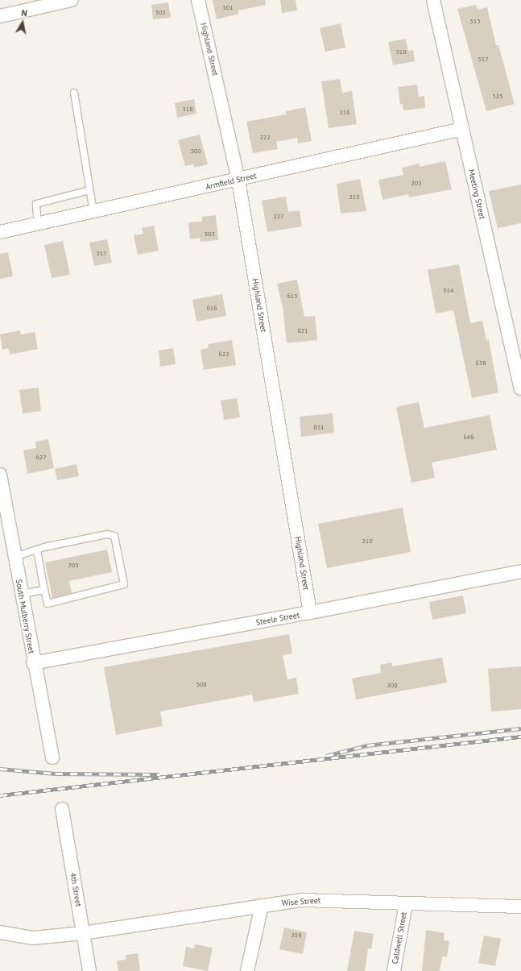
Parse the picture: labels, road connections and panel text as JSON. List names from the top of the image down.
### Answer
{
  "streets": {
    "street": [
      "Highland Street",
      "Armfield Street",
      "Meeting Street",
      "South Mulberry Street",
      "Steele Street",
      "4th Street",
      "Wise Street",
      "Caldwell Street"
    ]
  },
  "crossings": [
    ["Highland Street", "Armfield Street"],
    ["Highland Street", "Steele Street"],
    ["Armfield Street", "Meeting Street"],
    ["South Mulberry Street", "Steele Street"],
    ["4th Street", "Wise Street"],
    ["Wise Street", "Caldwell Street"]
  ],
  "house_numbers": [
    "501",
    "305",
    "513",
    "510",
    "517",
    "525",
    "518",
    "216",
    "222",
    "300",
    "205",
    "215",
    "227",
    "303",
    "317",
    "614",
    "615",
    "616",
    "621",
    "622",
    "638",
    "631",
    "646",
    "627",
    "210",
    "705",
    "309",
    "209",
    "219"
  ],
  "north": "top"
}
